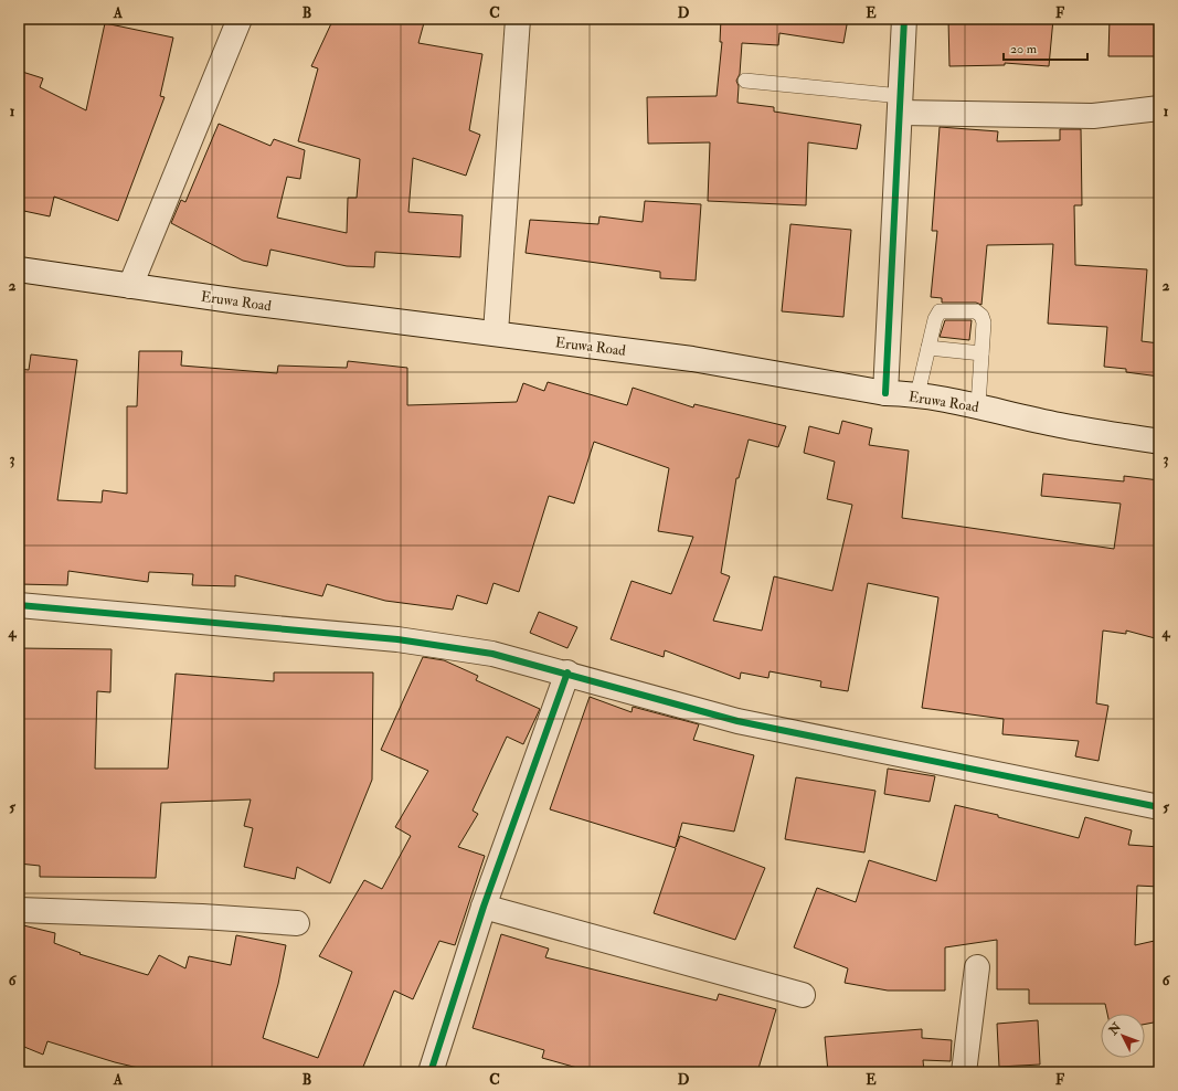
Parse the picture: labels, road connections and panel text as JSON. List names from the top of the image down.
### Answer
{
  "streets": {
    "street": ["Eruwa Road"]
  },
  "scale_bar": "20 m",
  "north": "top left",
  "grid": {
    "columns": [
      "A",
      "B",
      "C",
      "D",
      "E",
      "F"
    ],
    "rows": [
      "1",
      "2",
      "3",
      "4",
      "5",
      "6"
    ]
  }
}
